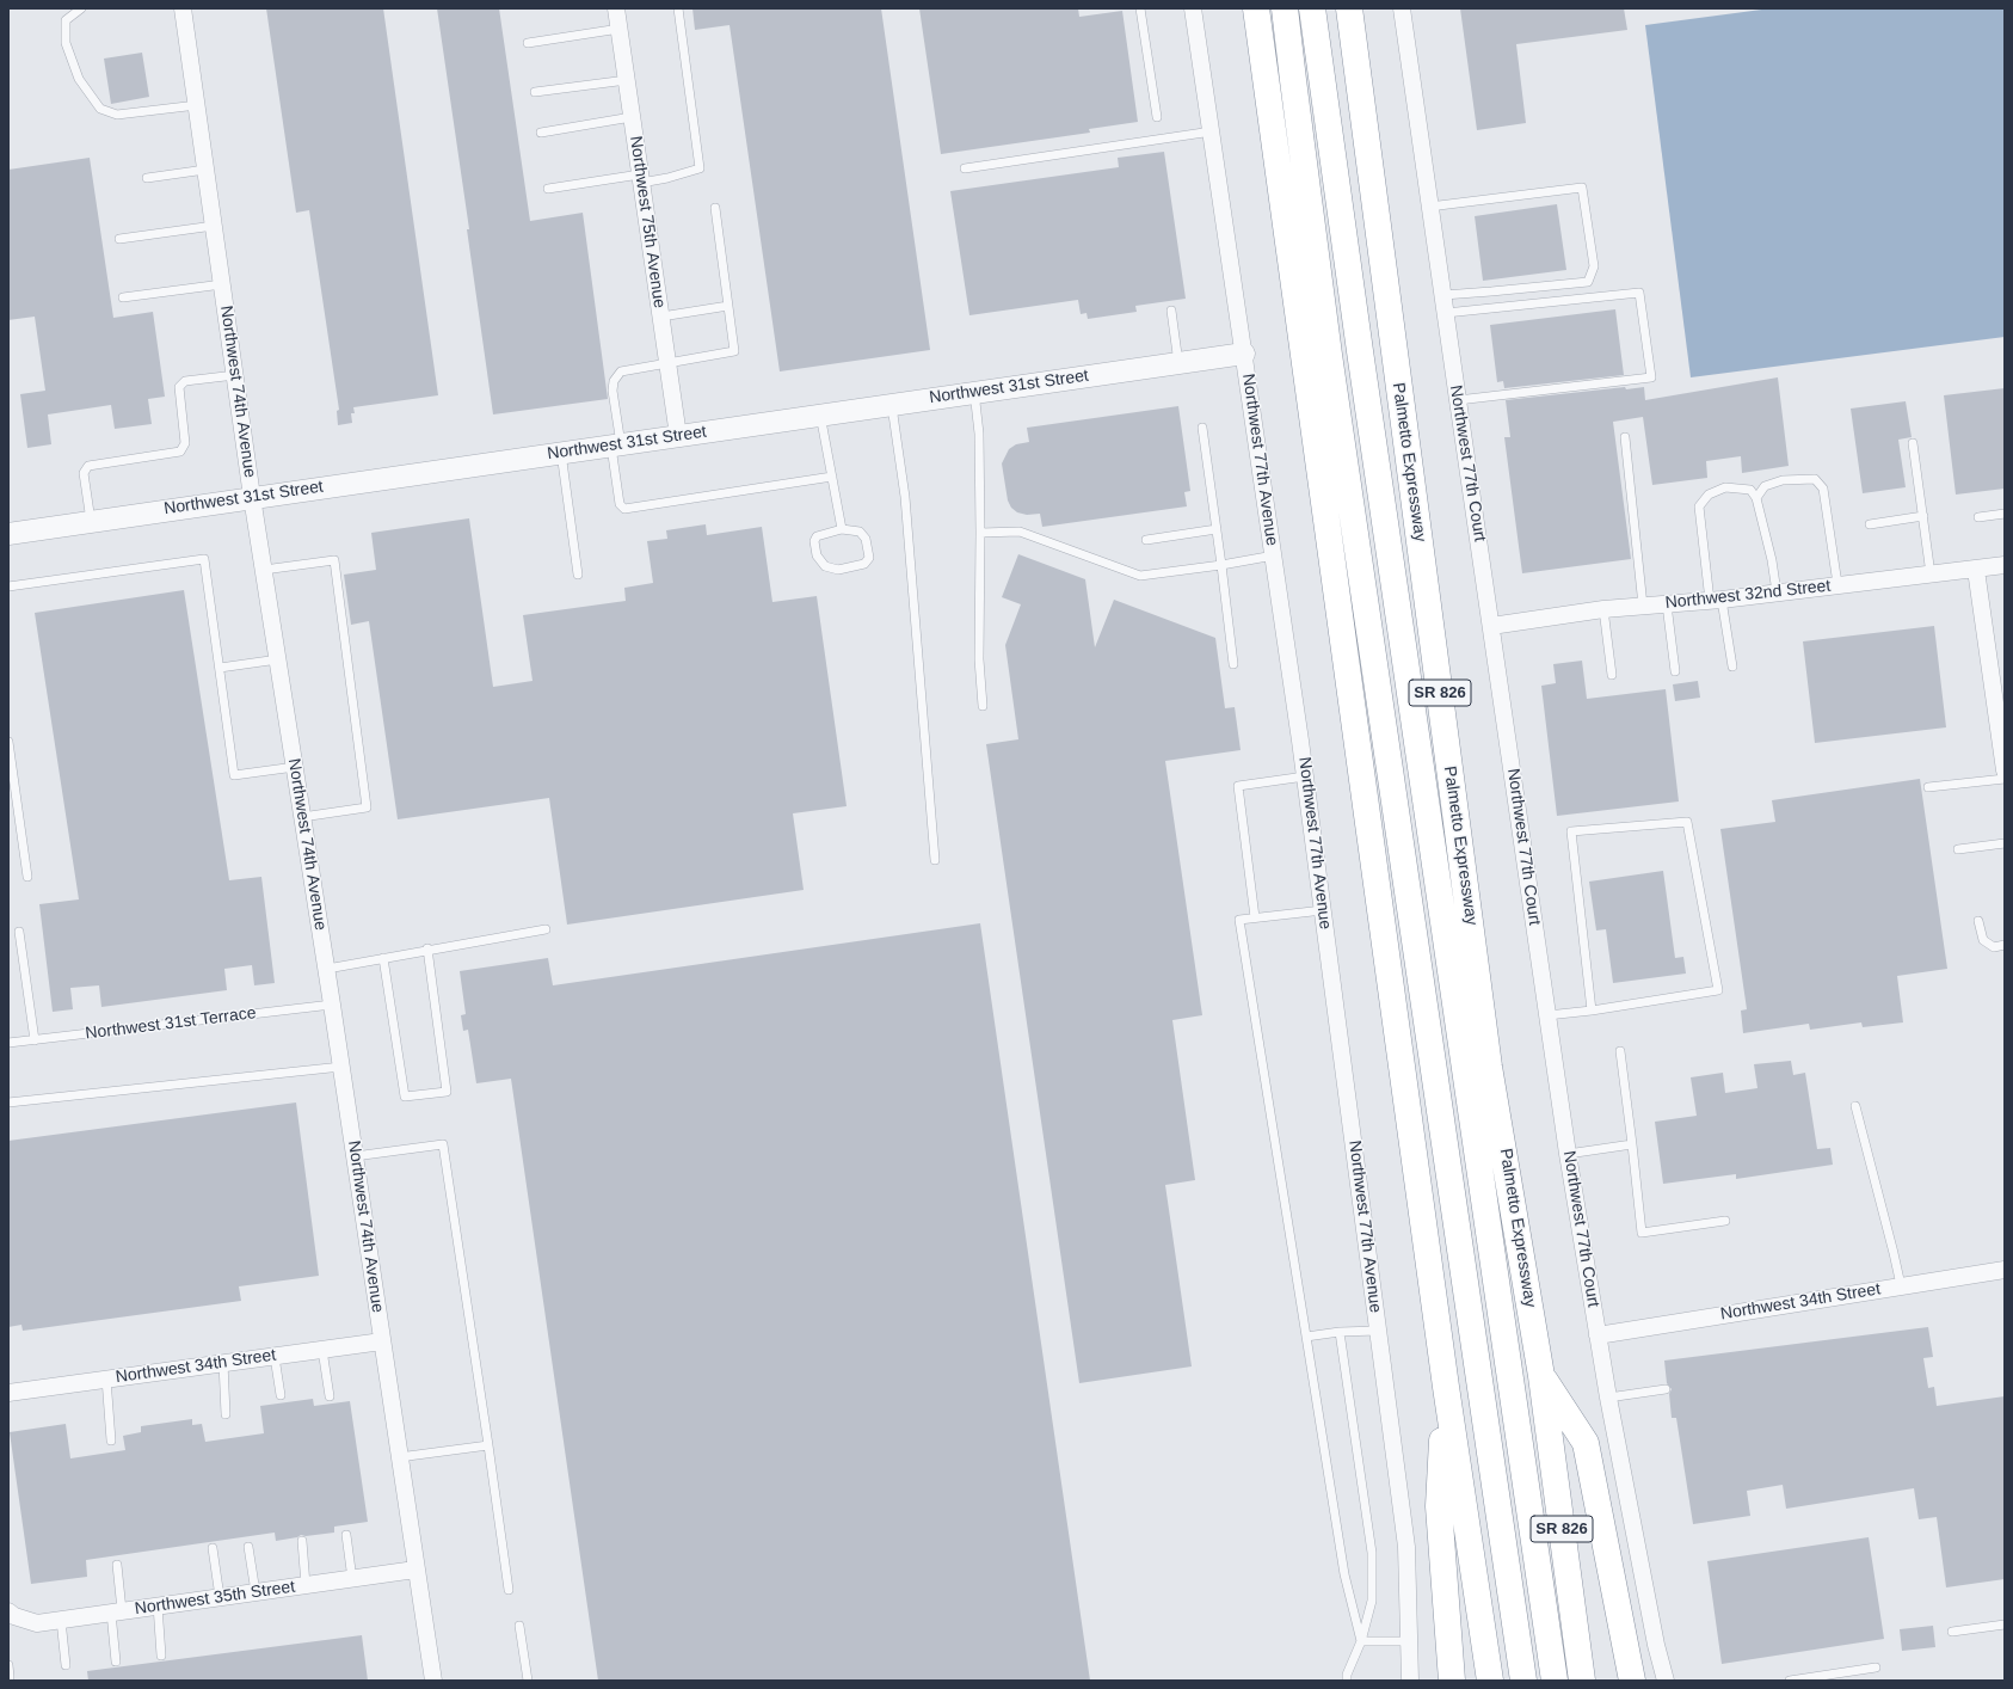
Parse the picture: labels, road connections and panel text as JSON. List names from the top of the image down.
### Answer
{
  "streets": {
    "highway": ["Palmetto Expressway", "SR 826"],
    "street": [
      "Northwest 75th Avenue",
      "Northwest 31st Street",
      "Northwest 74th Avenue",
      "Northwest 77th Avenue",
      "Northwest 77th Court",
      "Northwest 32nd Street",
      "Northwest 34th Street",
      "Northwest 35th Street"
    ],
    "lane": ["Northwest 31st Terrace"]
  },
  "crossings": [
    ["Northwest 75th Avenue", "Northwest 31st Street"],
    ["Northwest 31st Street", "Northwest 74th Avenue"],
    ["Northwest 31st Street", "Northwest 77th Avenue"],
    ["Northwest 74th Avenue", "Northwest 31st Terrace"],
    ["Northwest 74th Avenue", "Northwest 34th Street"],
    ["Northwest 74th Avenue", "Northwest 35th Street"],
    ["Northwest 77th Court", "Northwest 32nd Street"],
    ["Northwest 77th Court", "Northwest 34th Street"]
  ]
}
